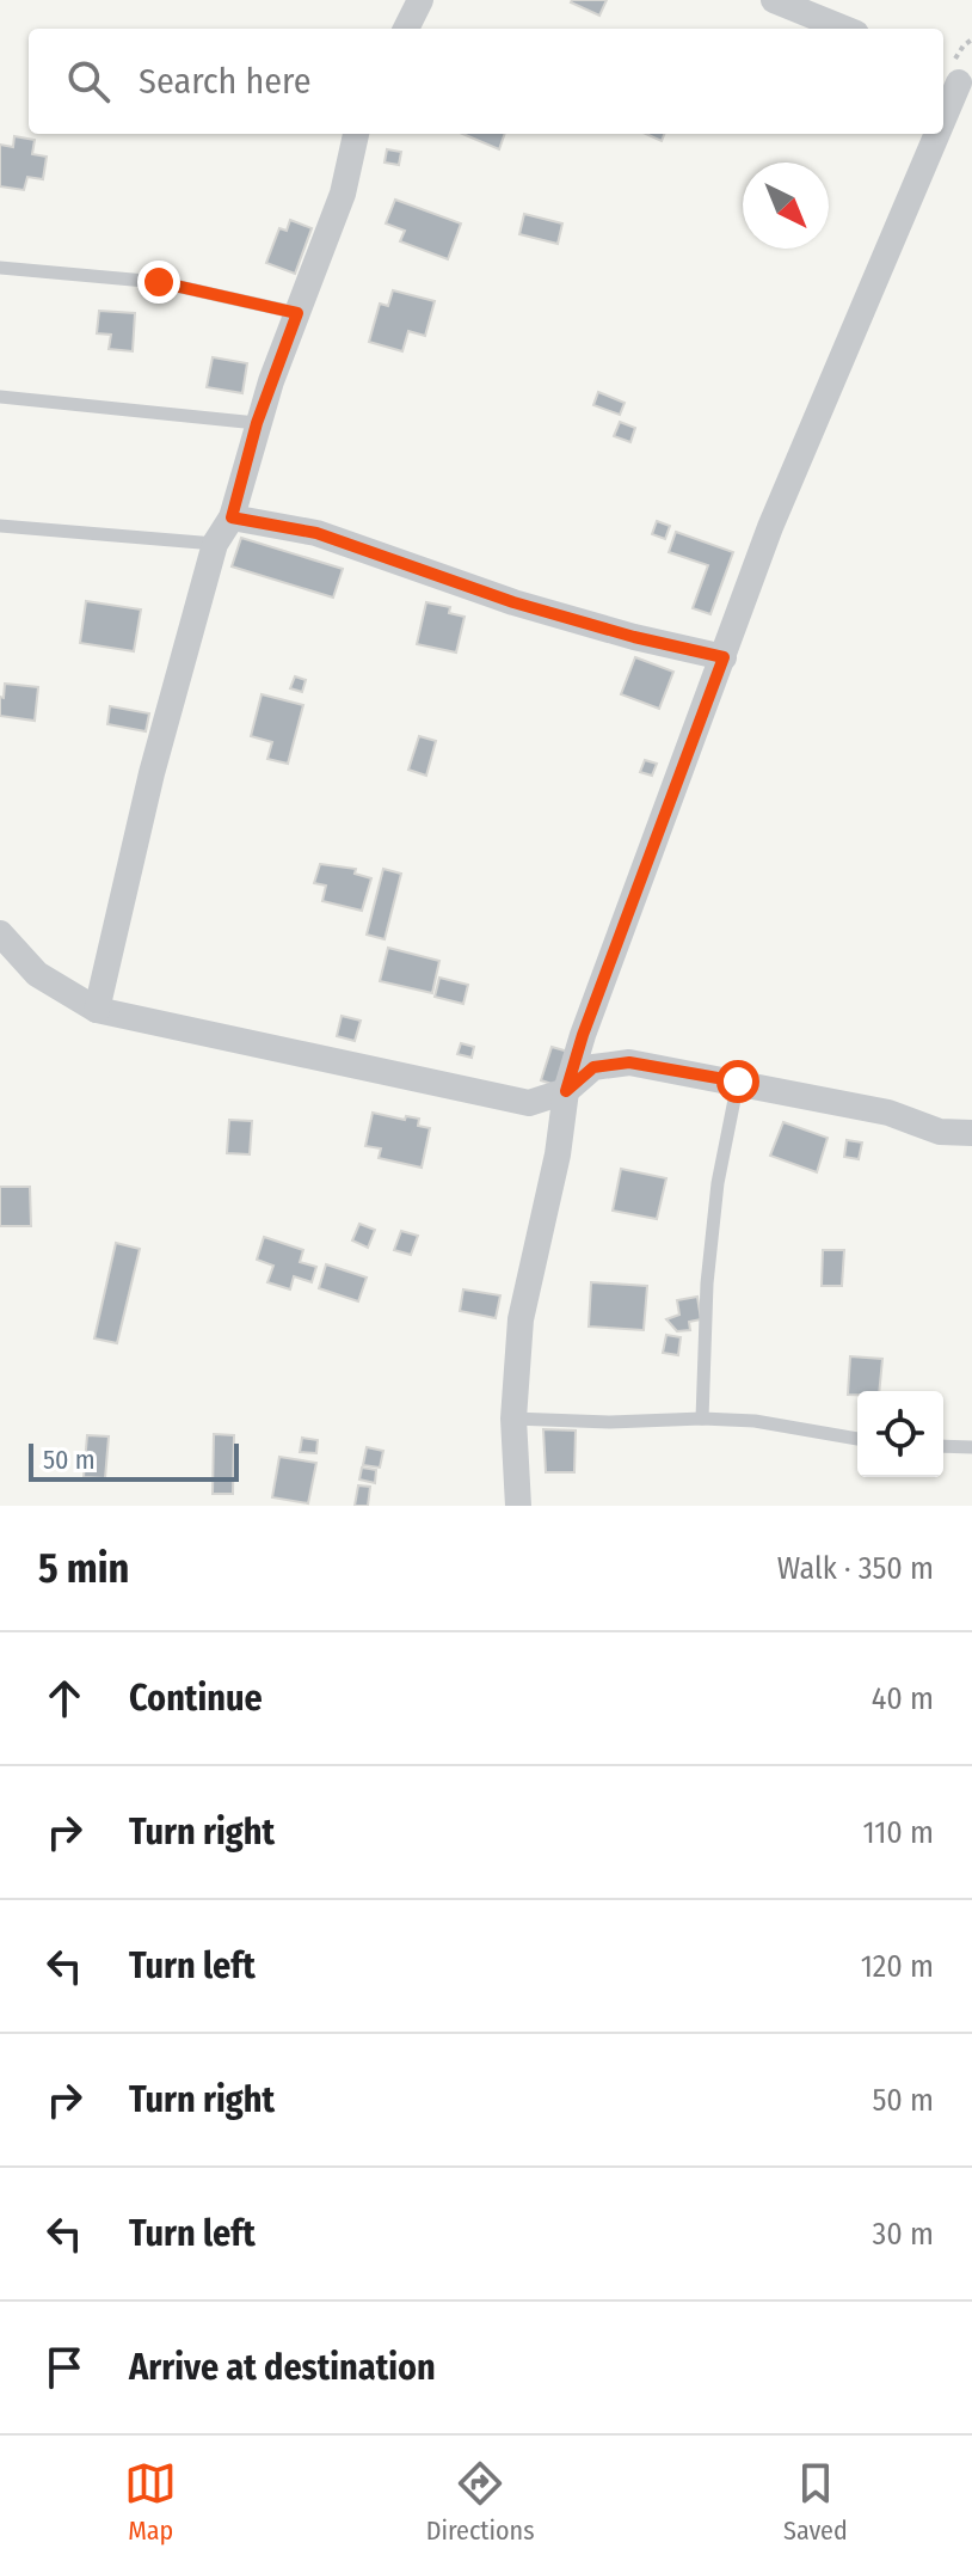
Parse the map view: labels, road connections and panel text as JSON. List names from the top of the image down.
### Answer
{
  "scale_bar": "50 m",
  "north": "bottom right",
  "page": {
    "search": "Search here",
    "scale": "50 m",
    "heading": ["5 min", "Walk · 350 m"],
    "list": [
      ["Continue", "40 m"],
      ["Turn right", "110 m"],
      ["Turn left", "120 m"],
      ["Turn right", "50 m"],
      ["Turn left", "30 m"],
      "Arrive at destination"
    ],
    "nav": ["Map", "Directions", "Saved"]
  }
}
